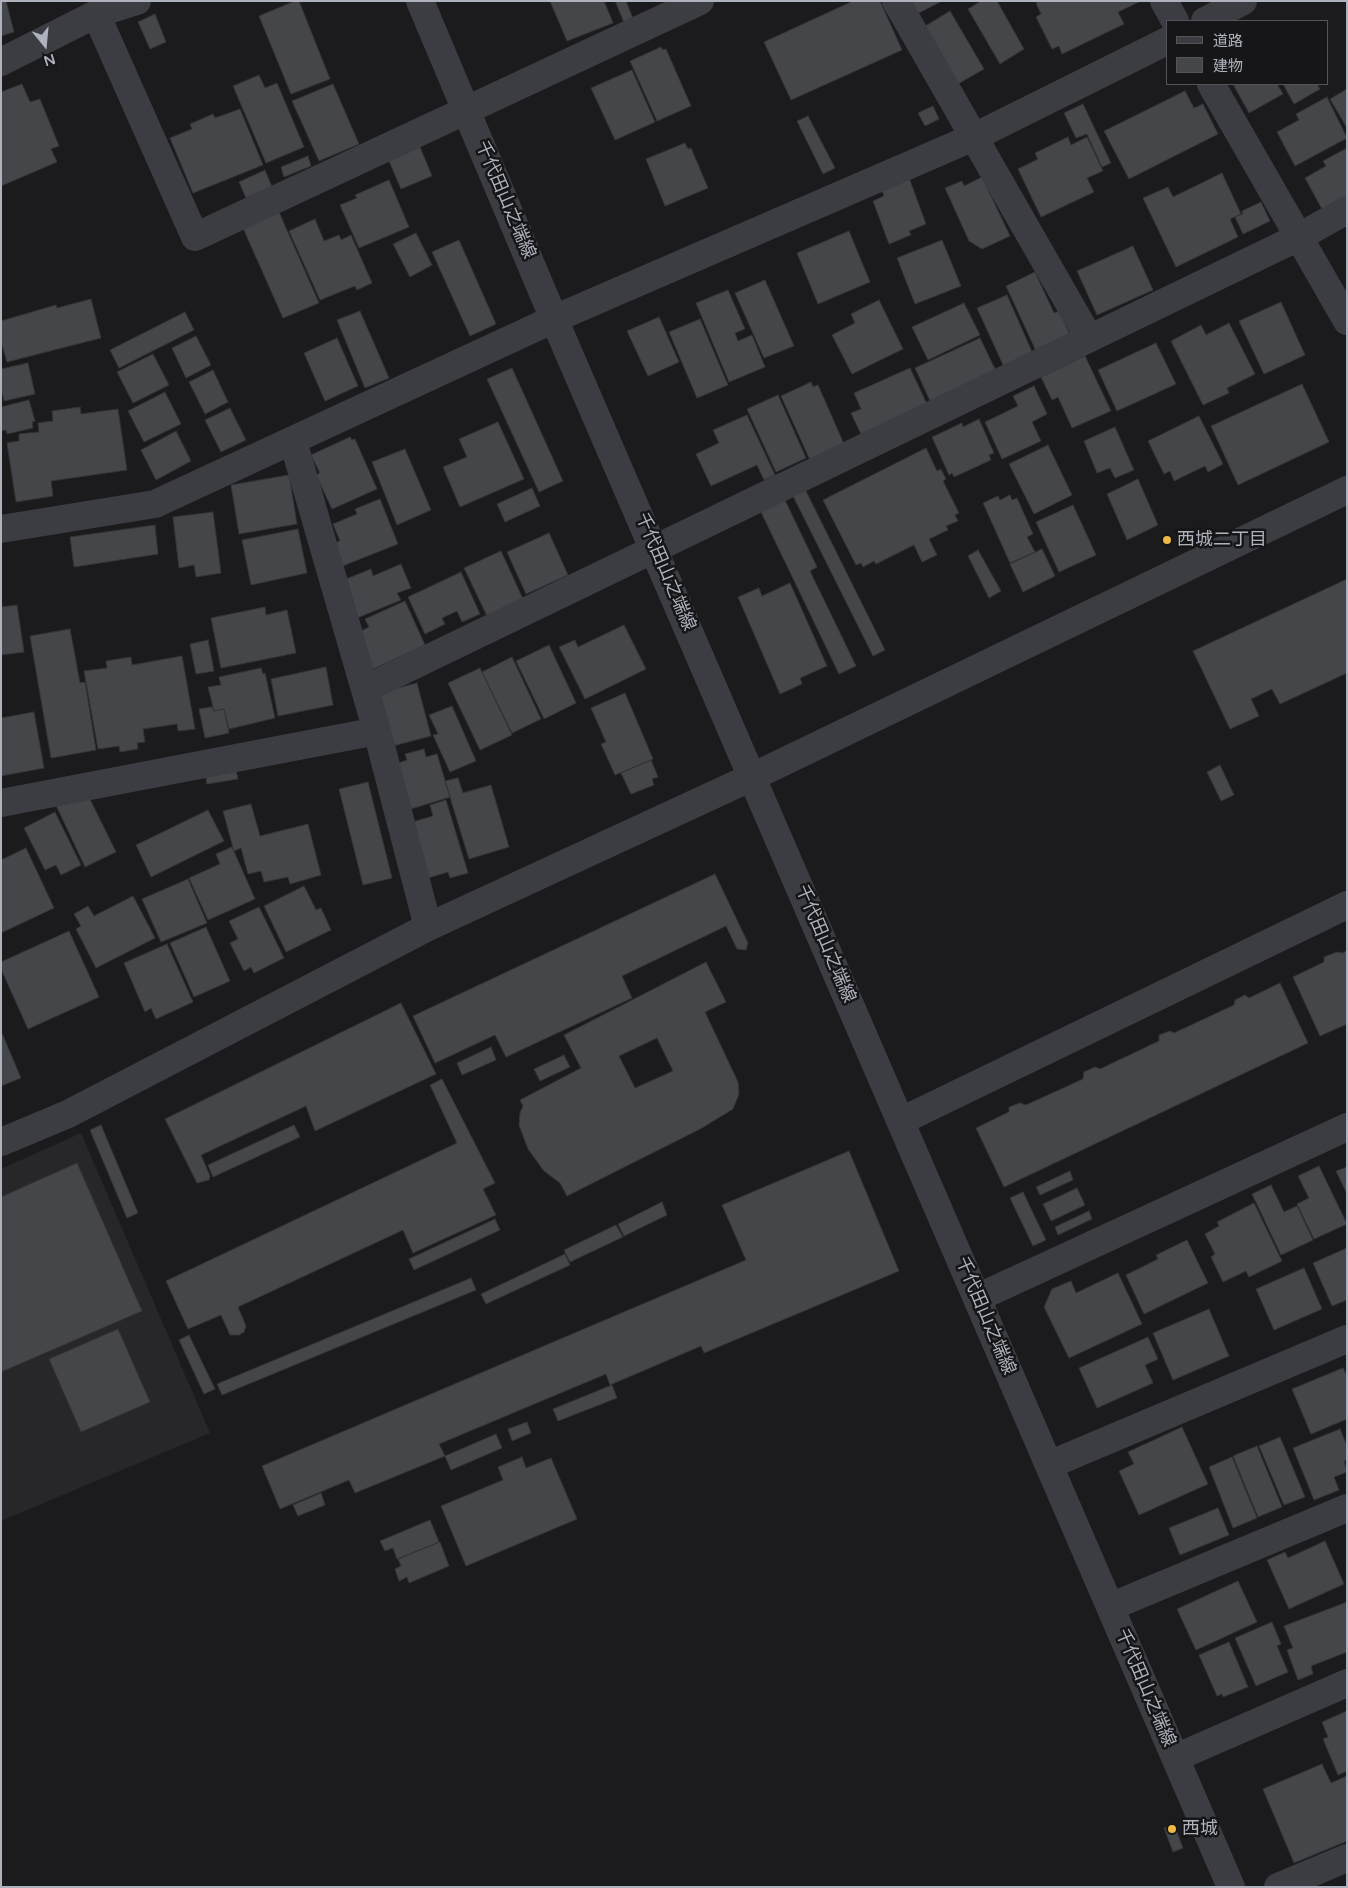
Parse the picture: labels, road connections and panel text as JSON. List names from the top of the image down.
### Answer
{
  "streets": {
    "street": ["千代田山之端線"]
  },
  "places": ["西城二丁目", "西城"],
  "legend": ["道路", "建物"],
  "north": "bottom"
}
